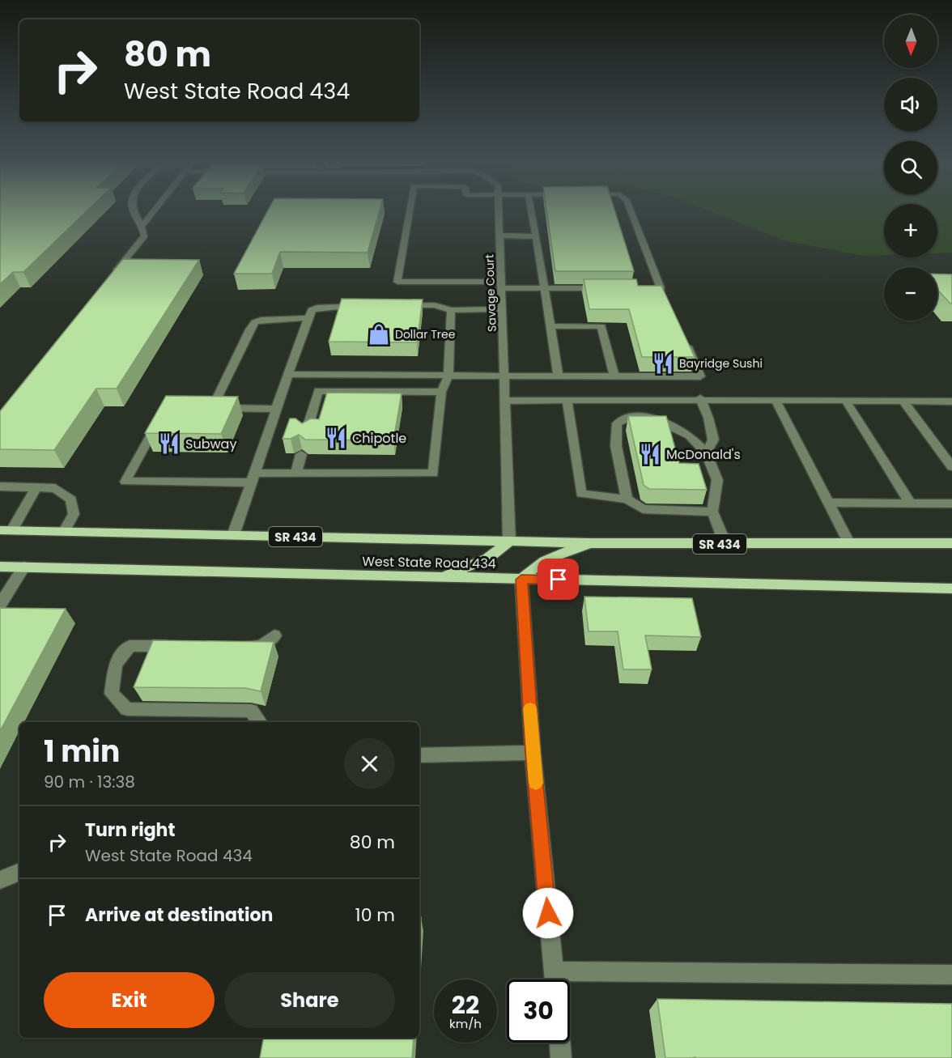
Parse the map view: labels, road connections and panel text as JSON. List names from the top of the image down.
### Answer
{
  "streets": {
    "main road": ["SR 434", "West State Road 434"],
    "street": ["Savage Court"]
  },
  "crossings": [
    ["Savage Court", "West State Road 434"],
    ["SR 434", "West State Road 434"]
  ],
  "places": {
    "shop": ["Dollar Tree"],
    "restaurant": [
      "Bayridge Sushi",
      "Chipotle",
      "Subway",
      "McDonald's"
    ]
  },
  "north": "bottom",
  "page": {
    "map_buttons": ["+", "−"],
    "turn": ["80 m", "West State Road 434"],
    "heading": ["1 min", "90 m · 13:38"],
    "list": [
      {
        "name": "Turn right",
        "note": "West State Road 434",
        "value": "80 m"
      },
      {
        "name": "Arrive at destination",
        "value": "10 m"
      }
    ],
    "buttons": ["Exit", "Share"],
    "speed": "22 km/h",
    "limit": "30"
  }
}
